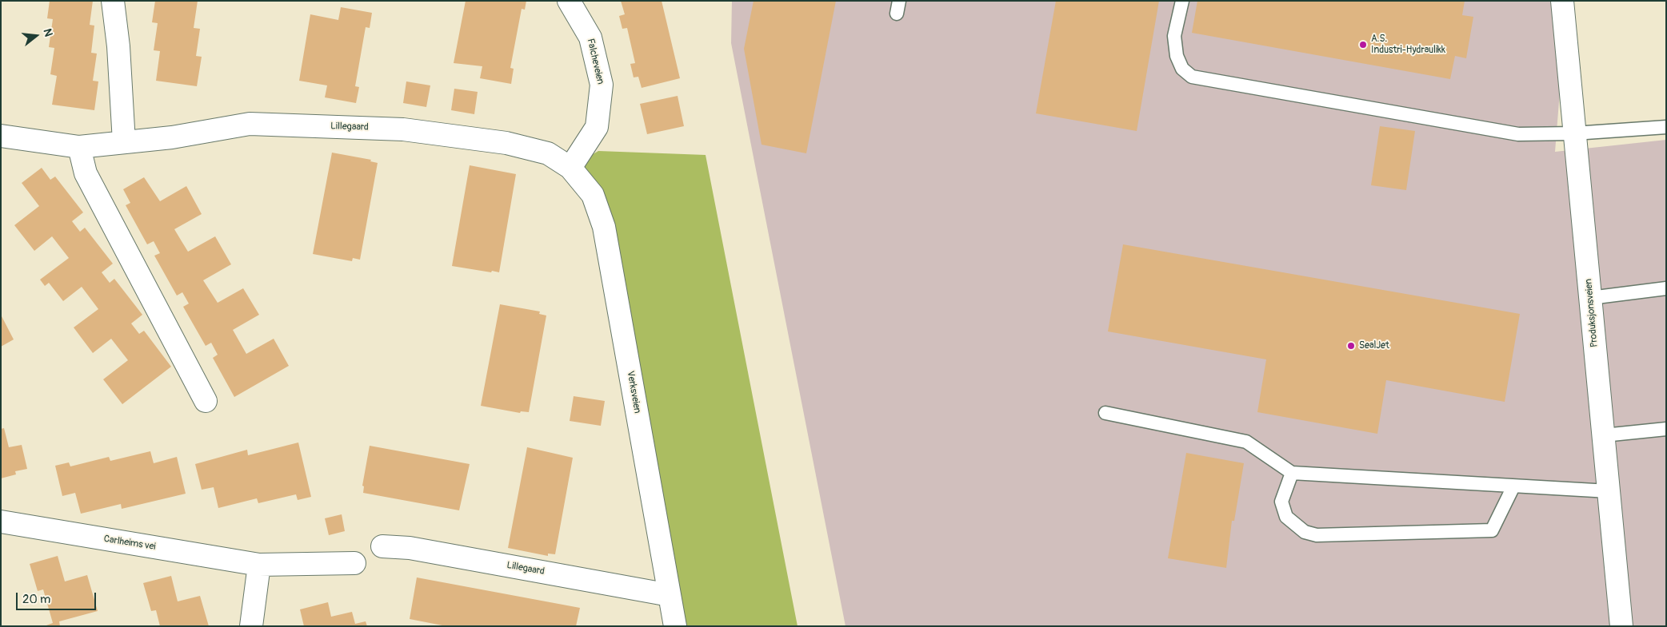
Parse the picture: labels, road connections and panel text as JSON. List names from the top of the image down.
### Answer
{
  "streets": {
    "street": [
      "Falcheveien",
      "Lillegaard",
      "Produksjonsveien",
      "Verksveien",
      "Carlheims vei"
    ]
  },
  "crossings": [
    ["Falcheveien", "Lillegaard"],
    ["Falcheveien", "Verksveien"],
    ["Lillegaard", "Verksveien"]
  ],
  "places": ["A.S. Industri-Hydraulikk", "SealJet"],
  "scale_bar": "20 m",
  "north": "right"
}
